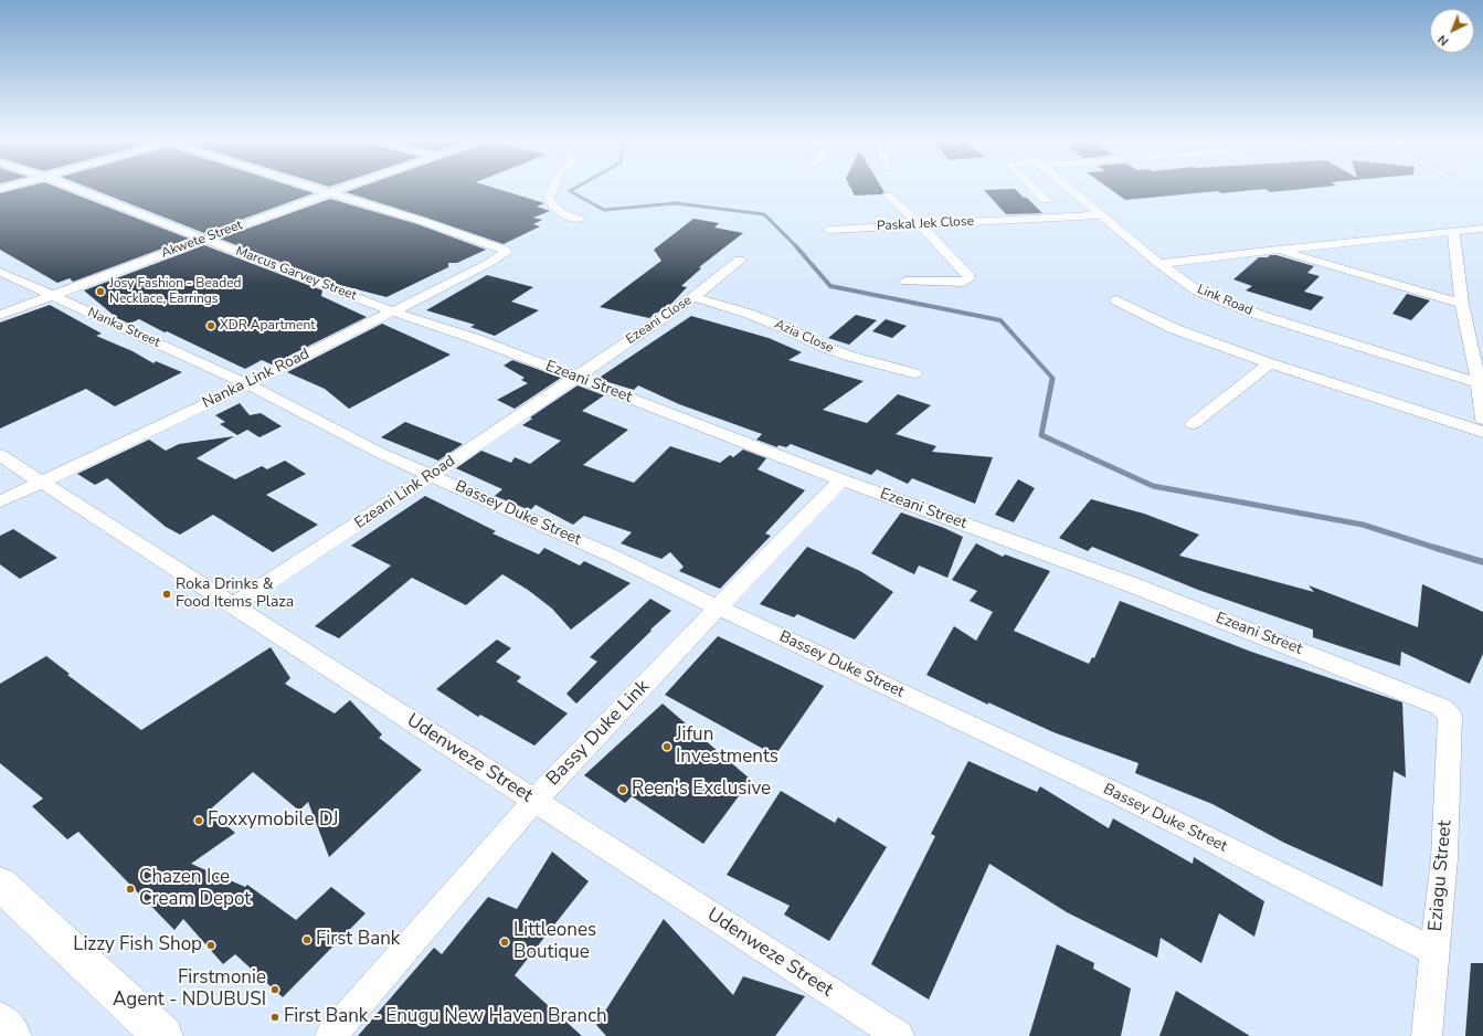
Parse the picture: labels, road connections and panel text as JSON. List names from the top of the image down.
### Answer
{
  "streets": {
    "street": [
      "Paskal Jek Close",
      "Akwete Street",
      "Marcus Garvey Street",
      "Link Road",
      "Ezeani Close",
      "Nanka Street",
      "Azia Close",
      "Nanka Link Road",
      "Ezeani Street",
      "Ezeani Link Road",
      "Bassey Duke Street",
      "Bassy Duke Link",
      "Udenweze Street",
      "Eziagu Street"
    ]
  },
  "crossings": [
    ["Paskal Jek Close", "Link Road"],
    ["Akwete Street", "Marcus Garvey Street"],
    ["Akwete Street", "Nanka Street"],
    ["Akwete Street", "Nanka Link Road"],
    ["Marcus Garvey Street", "Nanka Link Road"],
    ["Marcus Garvey Street", "Ezeani Street"],
    ["Ezeani Close", "Azia Close"],
    ["Ezeani Close", "Ezeani Street"],
    ["Ezeani Close", "Ezeani Link Road"],
    ["Nanka Street", "Nanka Link Road"],
    ["Nanka Street", "Bassey Duke Street"],
    ["Nanka Link Road", "Ezeani Street"],
    ["Nanka Link Road", "Bassey Duke Street"],
    ["Nanka Link Road", "Udenweze Street"],
    ["Ezeani Street", "Ezeani Link Road"],
    ["Ezeani Street", "Bassy Duke Link"],
    ["Ezeani Street", "Eziagu Street"],
    ["Ezeani Link Road", "Bassey Duke Street"],
    ["Ezeani Link Road", "Udenweze Street"],
    ["Bassey Duke Street", "Bassy Duke Link"],
    ["Bassey Duke Street", "Eziagu Street"],
    ["Bassy Duke Link", "Udenweze Street"]
  ],
  "places": [
    "Josy Fashion - Beaded Necklace, Earrings",
    "XDR Apartment",
    "Roka Drinks & Food Items Plaza",
    "Jifun Investments",
    "Reen's Exclusive",
    "Foxxymobile DJ",
    "Chazen Ice Cream Depot",
    "First Bank",
    "Littleones Boutique",
    "Lizzy Fish Shop",
    "Firstmonie Agent - NDUBUSI",
    "First Bank - Enugu New Haven Branch"
  ],
  "north": "bottom left"
}
